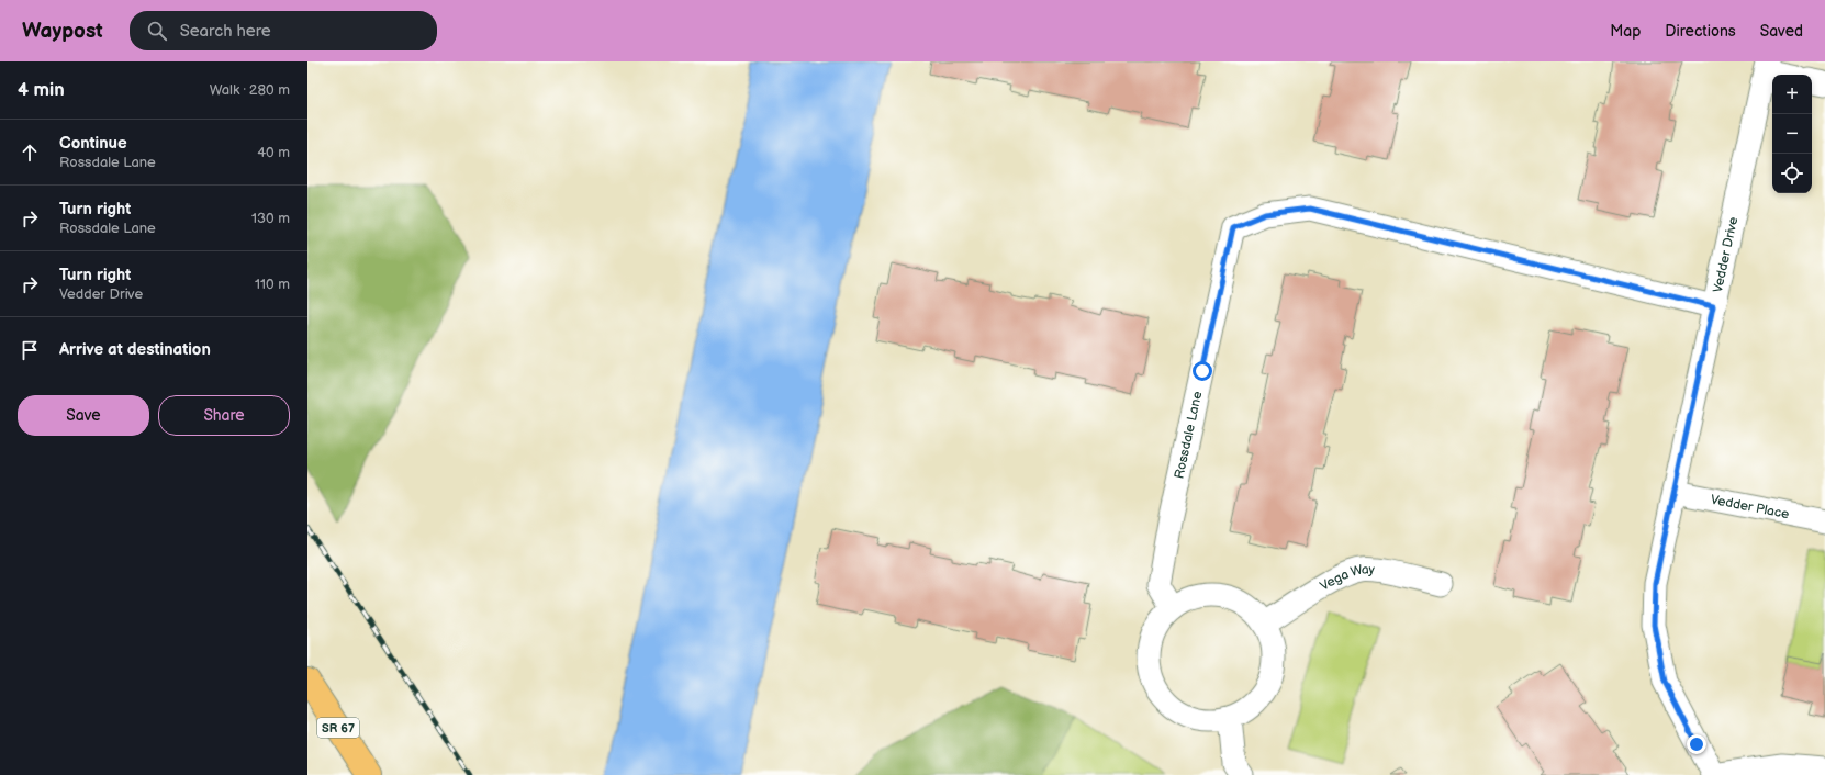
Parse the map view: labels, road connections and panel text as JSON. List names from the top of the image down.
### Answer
{
  "streets": {
    "main road": ["SR 67"],
    "street": [
      "Vedder Drive",
      "Rossdale Lane",
      "Vedder Place",
      "Vega Way"
    ]
  },
  "crossings": [
    ["Vedder Drive", "Rossdale Lane"],
    ["Vedder Drive", "Vedder Place"],
    ["Rossdale Lane", "Vega Way"]
  ],
  "page": {
    "header": "Waypost",
    "search": "Search here",
    "nav": ["Map", "Directions", "Saved"],
    "heading": ["4 min", "Walk · 280 m"],
    "map_buttons": ["+", "−"],
    "list": [
      ["Continue", "Rossdale Lane", "40 m"],
      ["Turn right", "Rossdale Lane", "130 m"],
      ["Turn right", "Vedder Drive", "110 m"],
      "Arrive at destination"
    ],
    "buttons": ["Save", "Share"]
  }
}
